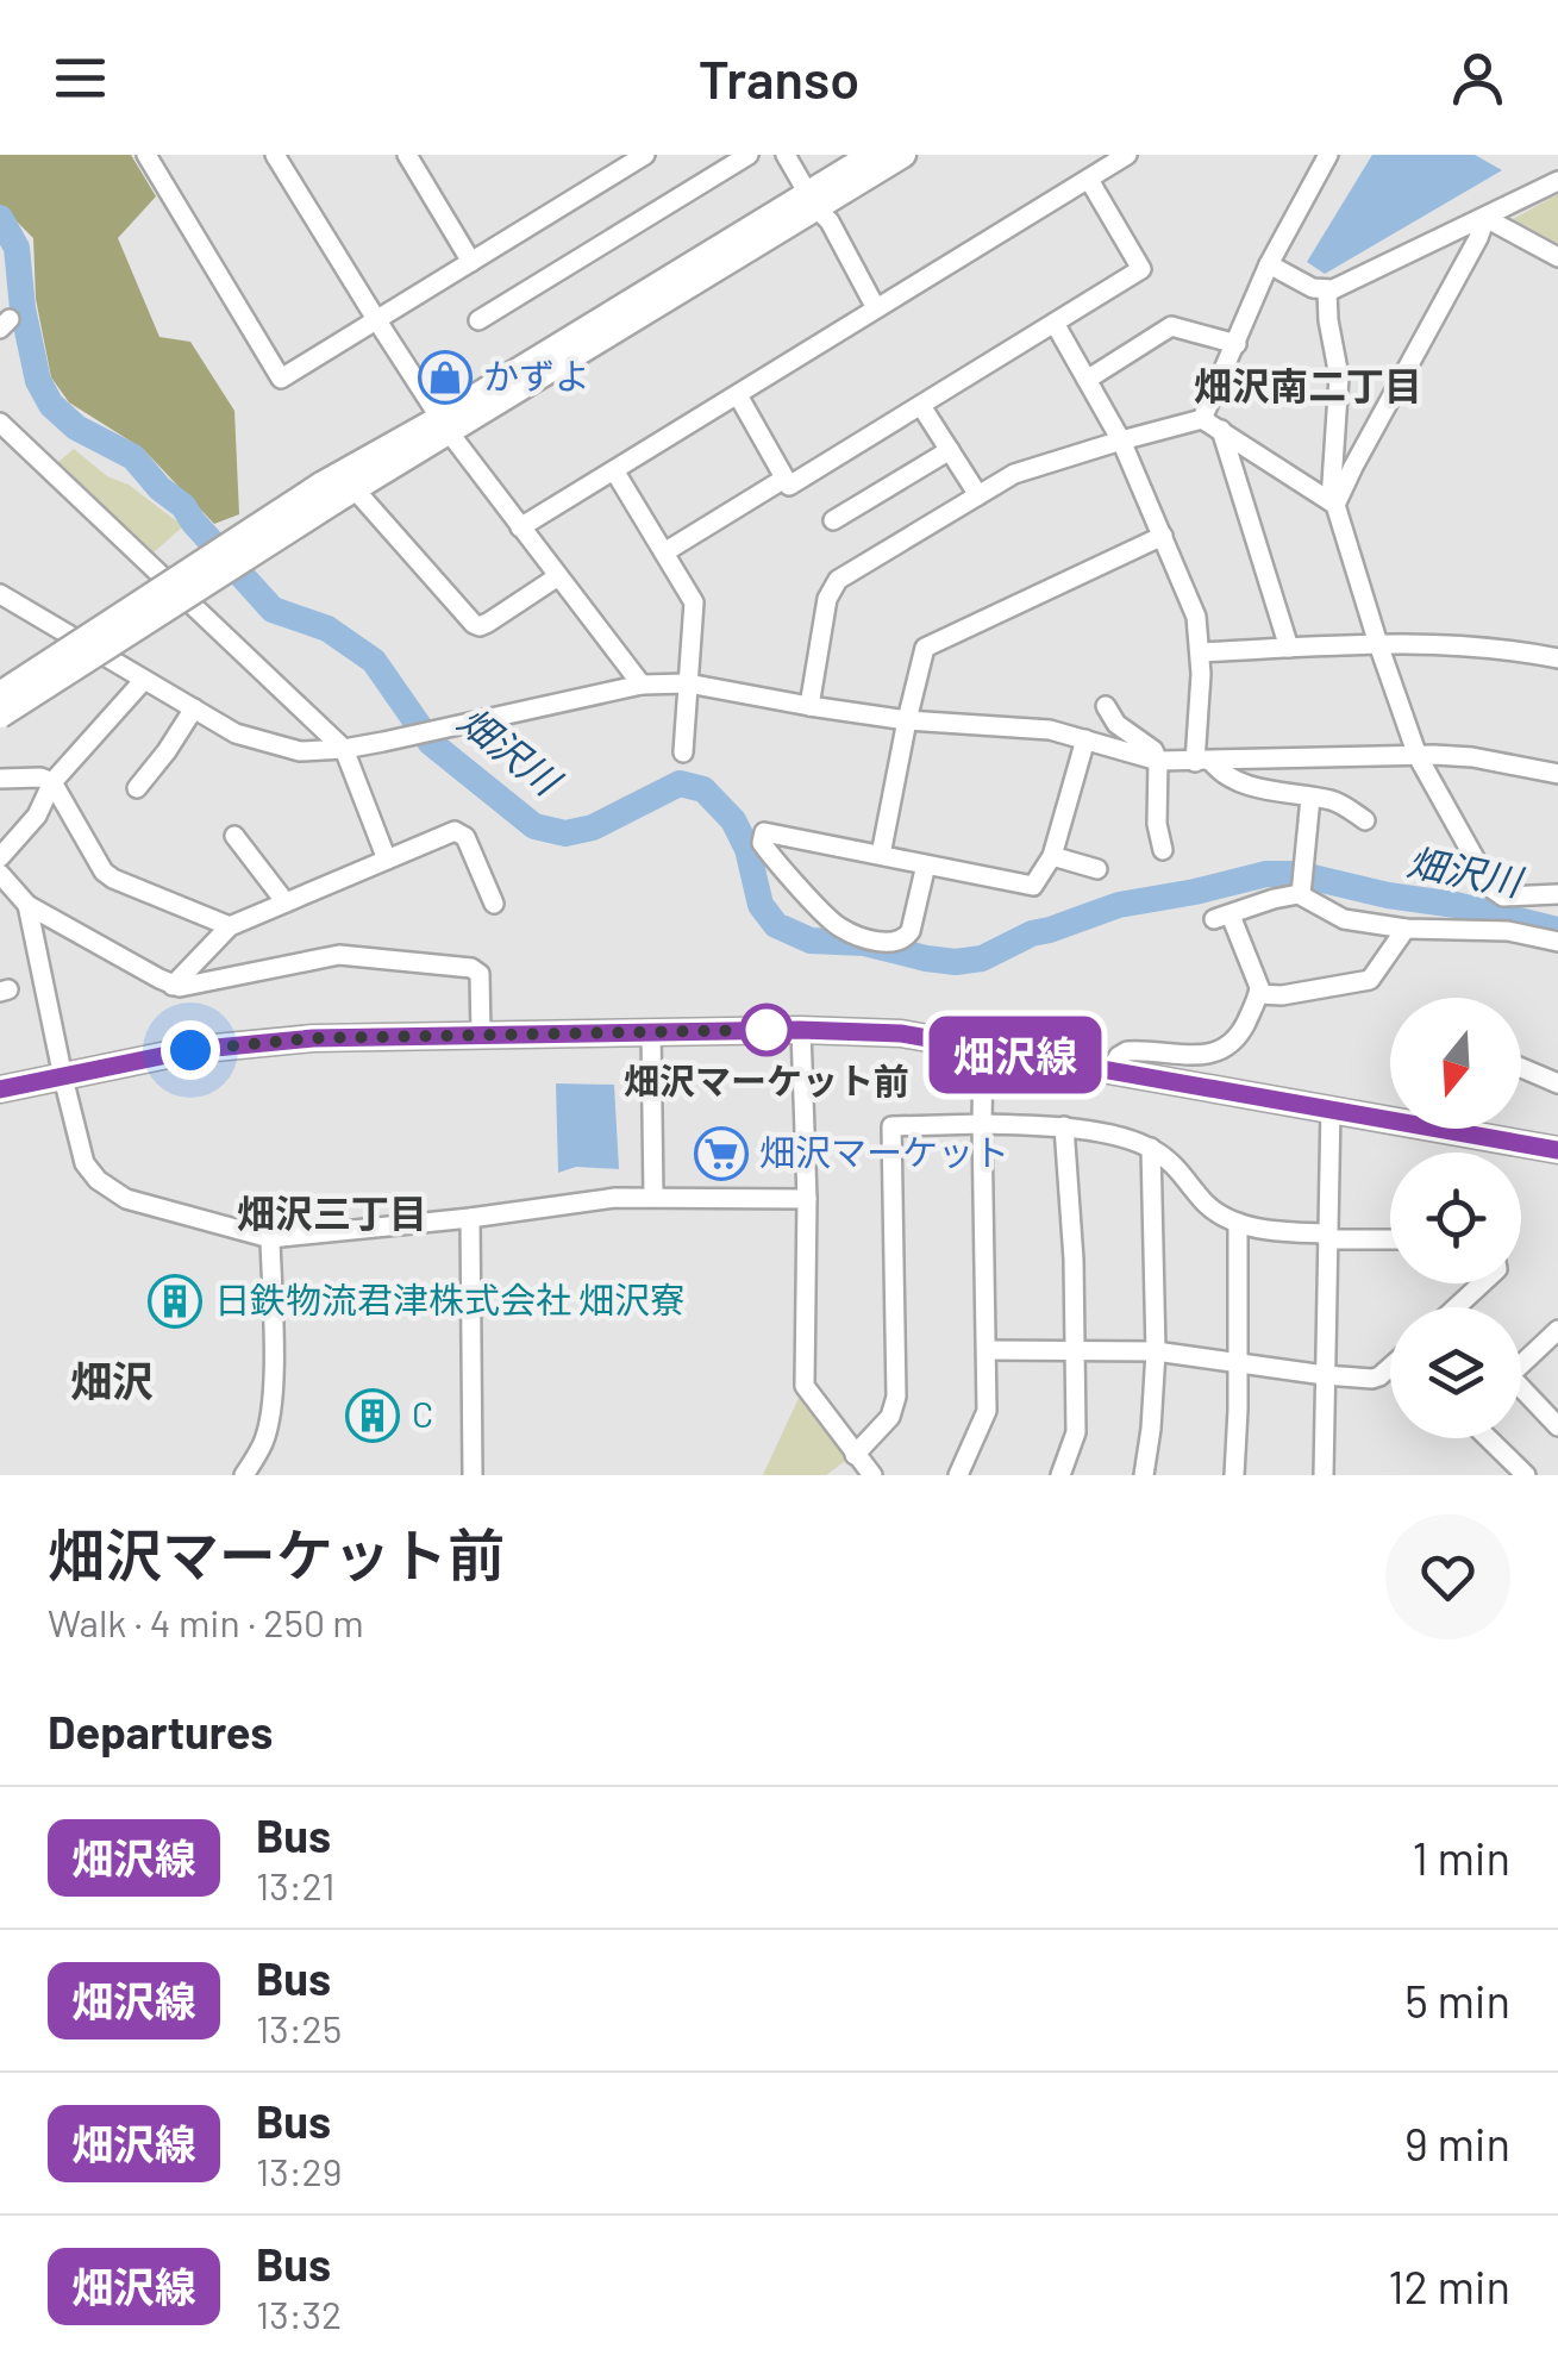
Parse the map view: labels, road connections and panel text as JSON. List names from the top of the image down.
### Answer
{
  "districts": ["畑沢南二丁目", "畑沢三丁目", "畑沢"],
  "water": ["畑沢川"],
  "places": {
    "shop": ["かずよ"],
    "other": ["畑沢マーケット前"],
    "supermarket": ["畑沢マーケット"],
    "building": ["日鉄物流君津株式会社 畑沢寮", "C"]
  },
  "lines": ["bus line 畑沢線"],
  "north": "bottom",
  "page": {
    "header": "Transo",
    "on_map": "畑沢線",
    "heading": [
      ["畑沢マーケット前", "Walk · 4 min · 250 m"],
      "Departures"
    ],
    "list": [
      {
        "mark": "畑沢線",
        "name": "Bus",
        "note": "13:21",
        "value": "1 min"
      },
      {
        "mark": "畑沢線",
        "name": "Bus",
        "note": "13:25",
        "value": "5 min"
      },
      {
        "mark": "畑沢線",
        "name": "Bus",
        "note": "13:29",
        "value": "9 min"
      },
      {
        "mark": "畑沢線",
        "name": "Bus",
        "note": "13:32",
        "value": "12 min"
      }
    ]
  }
}
